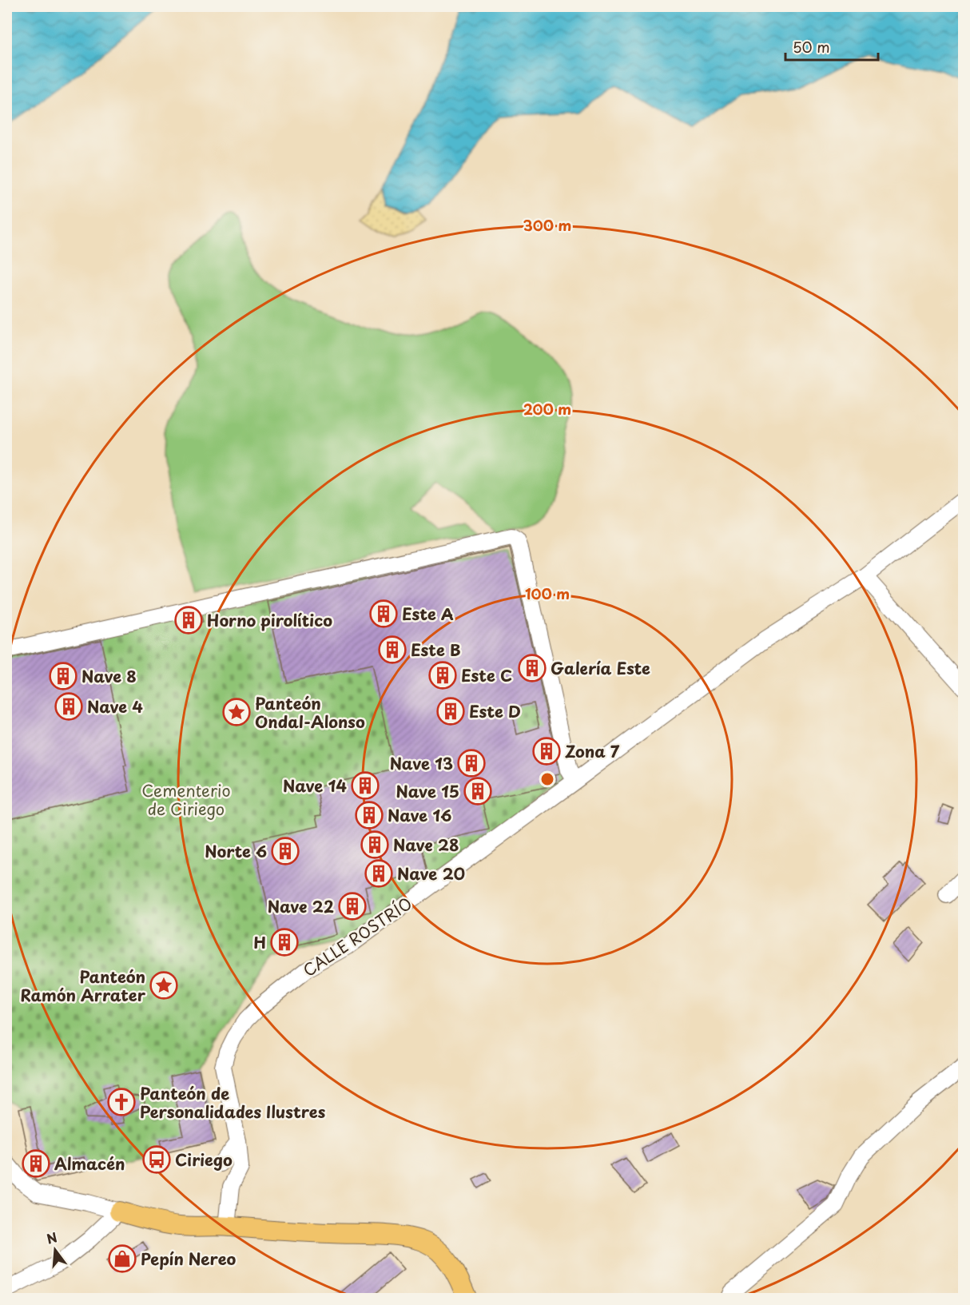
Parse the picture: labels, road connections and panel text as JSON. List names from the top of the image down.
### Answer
{
  "streets": {
    "street": ["CALLE ROSTRÍO"]
  },
  "parks": ["Cementerio de Ciriego"],
  "places": {
    "building": [
      "Este A",
      "Horno pirolítico",
      "Este B",
      "Galería Este",
      "Este C",
      "Nave 8",
      "Nave 4",
      "Este D",
      "Zona 7",
      "Nave 13",
      "Nave 14",
      "Nave 15",
      "Nave 16",
      "Nave 28",
      "Norte 6",
      "Nave 20",
      "Nave 22",
      "H",
      "Almacén"
    ],
    "place": ["Panteón Ondal-Alonso", "Panteón Ramón Arrater"],
    "church": ["Panteón de Personalidades Ilustres"],
    "bus stop": ["Ciriego"],
    "shop": ["Pepín Nereo"]
  },
  "scale_bar": "50 m",
  "north": "top",
  "rings": ["300 m", "200 m", "100 m"]
}
